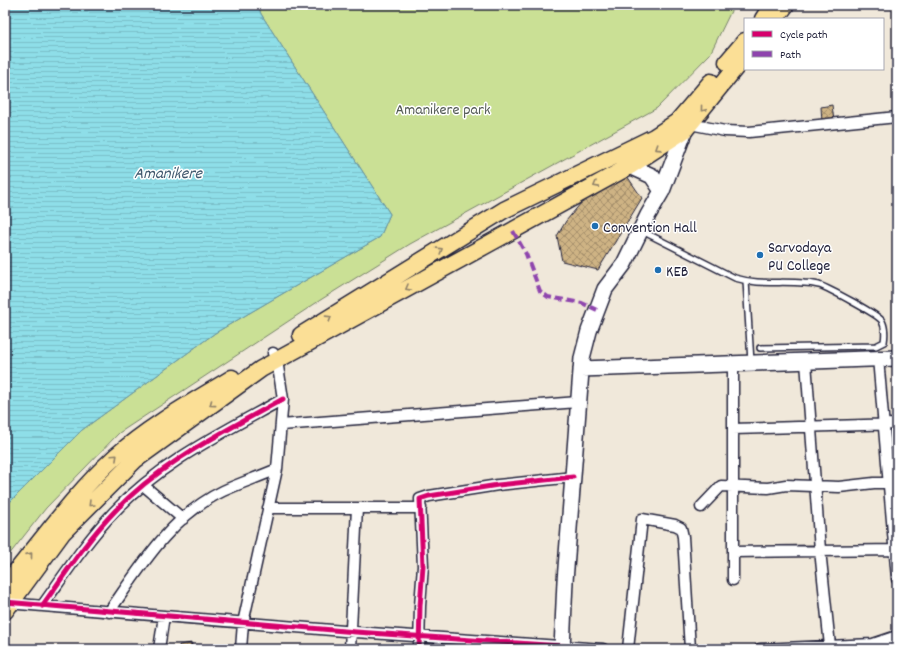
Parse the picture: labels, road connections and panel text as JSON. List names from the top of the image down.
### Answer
{
  "water": ["Amanikere"],
  "parks": ["Amanikere park"],
  "places": ["Convention Hall", "Sarvodaya PU College", "KEB"],
  "legend": ["Cycle path", "Path"]
}
